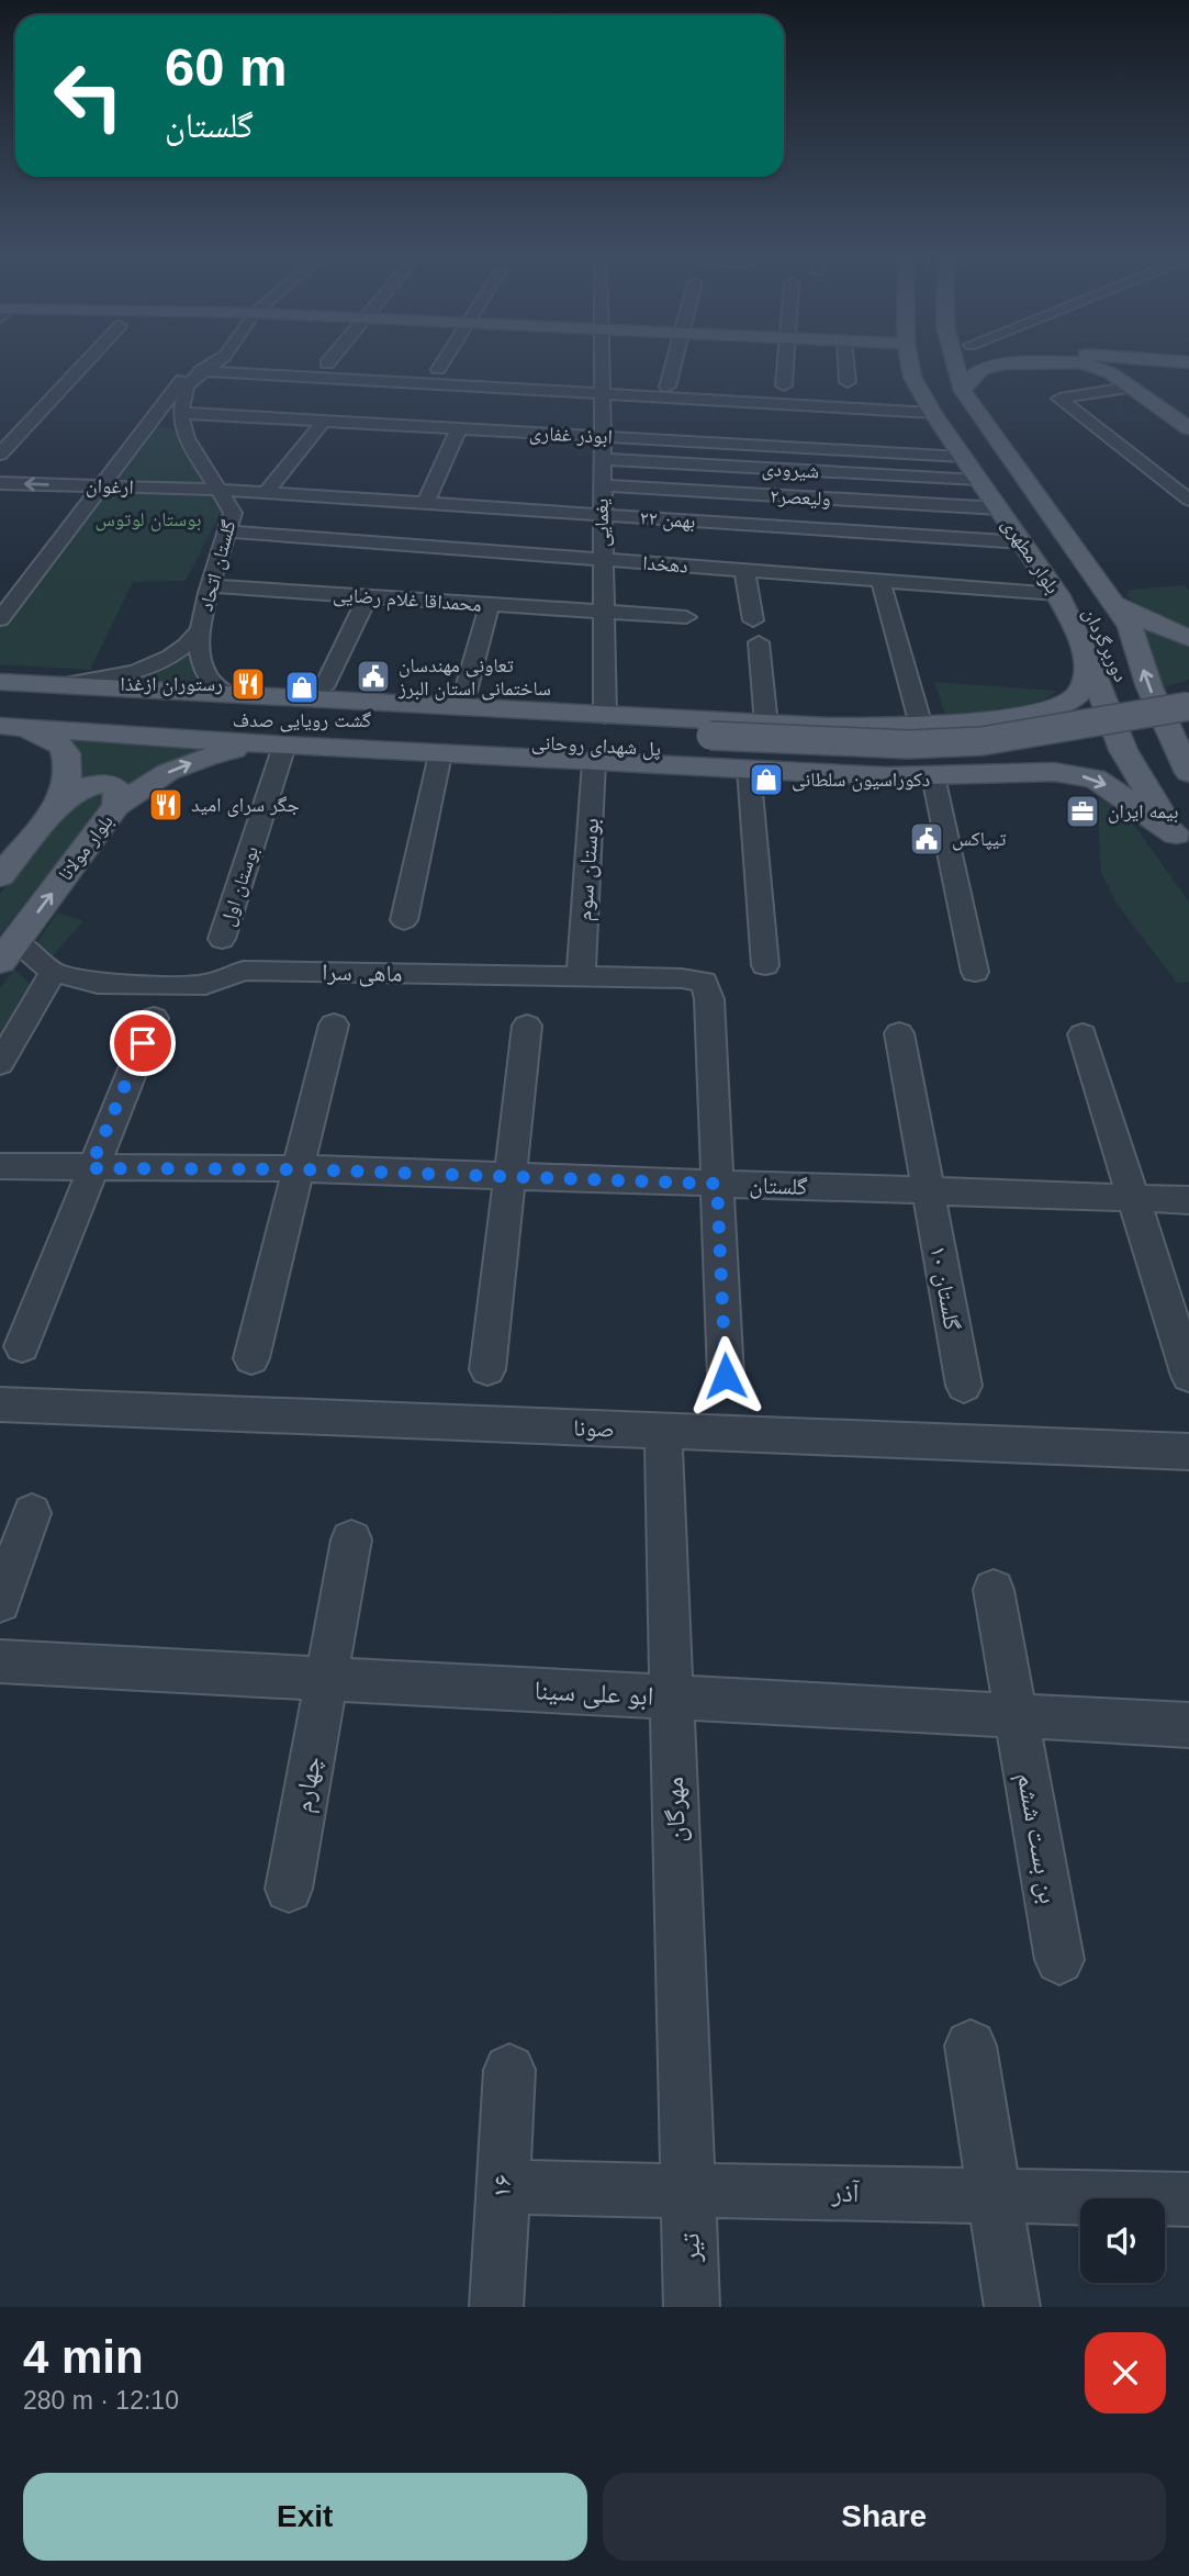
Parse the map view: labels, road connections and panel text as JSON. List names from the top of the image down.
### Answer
{
  "streets": {
    "main road": [
      "بلوار مطهری",
      "دوربرگردان",
      "پل شهدای روحانی",
      "بلوار مولانا"
    ],
    "street": [
      "ابوذر غفاری",
      "شیرودی",
      "ارغوان",
      "ولیعصر۲",
      "۲۲ بهمن",
      "یغمایی",
      "دهخدا",
      "گلستان اتحاد",
      "محمداقا غلام رضایی",
      "بوستان سوم",
      "بوستان اول",
      "ماهی سرا",
      "گلستان",
      "گلستان ۱۰",
      "صونا",
      "ابو علی سینا",
      "چهارم",
      "مهرگان",
      "بن بست ششم",
      "۱۶",
      "آذر",
      "تیر"
    ]
  },
  "crossings": [
    ["ابوذر غفاری", "شیرودی"],
    ["ابوذر غفاری", "ولیعصر۲"],
    ["ابوذر غفاری", "یغمایی"],
    ["ابوذر غفاری", "بلوار مطهری"],
    ["ابوذر غفاری", "گلستان اتحاد"],
    ["ابوذر غفاری", "دوربرگردان"],
    ["شیرودی", "ولیعصر۲"],
    ["شیرودی", "یغمایی"],
    ["شیرودی", "بلوار مطهری"],
    ["شیرودی", "دوربرگردان"],
    ["ارغوان", "۲۲ بهمن"],
    ["ارغوان", "گلستان اتحاد"],
    ["ولیعصر۲", "یغمایی"],
    ["ولیعصر۲", "بلوار مطهری"],
    ["ولیعصر۲", "دوربرگردان"],
    ["۲۲ بهمن", "یغمایی"],
    ["۲۲ بهمن", "بلوار مطهری"],
    ["۲۲ بهمن", "گلستان اتحاد"],
    ["یغمایی", "دهخدا"],
    ["یغمایی", "محمداقا غلام رضایی"],
    ["بلوار مطهری", "دهخدا"],
    ["بلوار مطهری", "دوربرگردان"],
    ["دهخدا", "گلستان اتحاد"],
    ["گلستان اتحاد", "محمداقا غلام رضایی"],
    ["بلوار مولانا", "بوستان اول"],
    ["بلوار مولانا", "ماهی سرا"],
    ["بوستان سوم", "ماهی سرا"],
    ["ماهی سرا", "گلستان"],
    ["گلستان", "گلستان ۱۰"],
    ["صونا", "مهرگان"],
    ["ابو علی سینا", "چهارم"],
    ["ابو علی سینا", "مهرگان"],
    ["ابو علی سینا", "بن بست ششم"],
    ["مهرگان", "آذر"],
    ["مهرگان", "تیر"],
    ["۱۶", "آذر"],
    ["آذر", "تیر"]
  ],
  "one_way": ["ارغوان", "بلوار مولانا"],
  "parks": ["بوستان لوتوس"],
  "places": {
    "public building": ["تعاونی مهندسان ساختمانی استان البرز", "تیپاکس"],
    "restaurant": ["رستوران ازغذا", "جگر سرای امید"],
    "shop": ["گشت رویایی صدف", "دکوراسیون سلطانی"],
    "office": ["بیمه ایران"]
  },
  "page": {
    "turn": ["60 m", "گلستان"],
    "heading": ["4 min", "280 m · 12:10"],
    "buttons": ["Exit", "Share"]
  }
}
